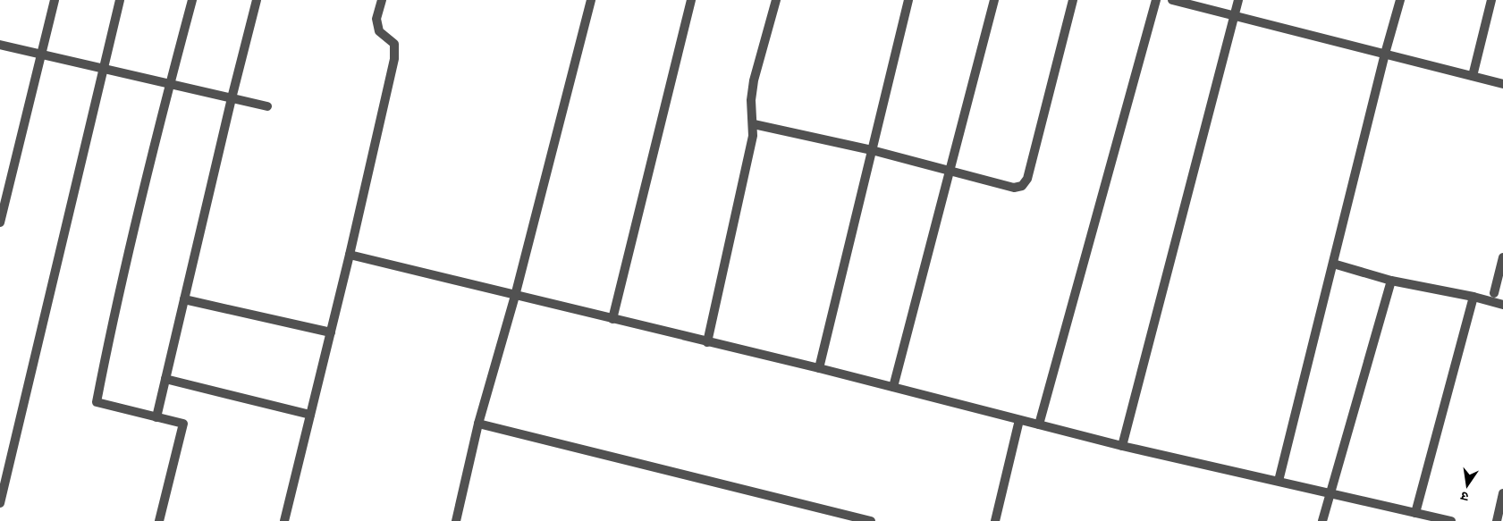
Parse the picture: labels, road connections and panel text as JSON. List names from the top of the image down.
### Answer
{
  "north": "bottom"
}
